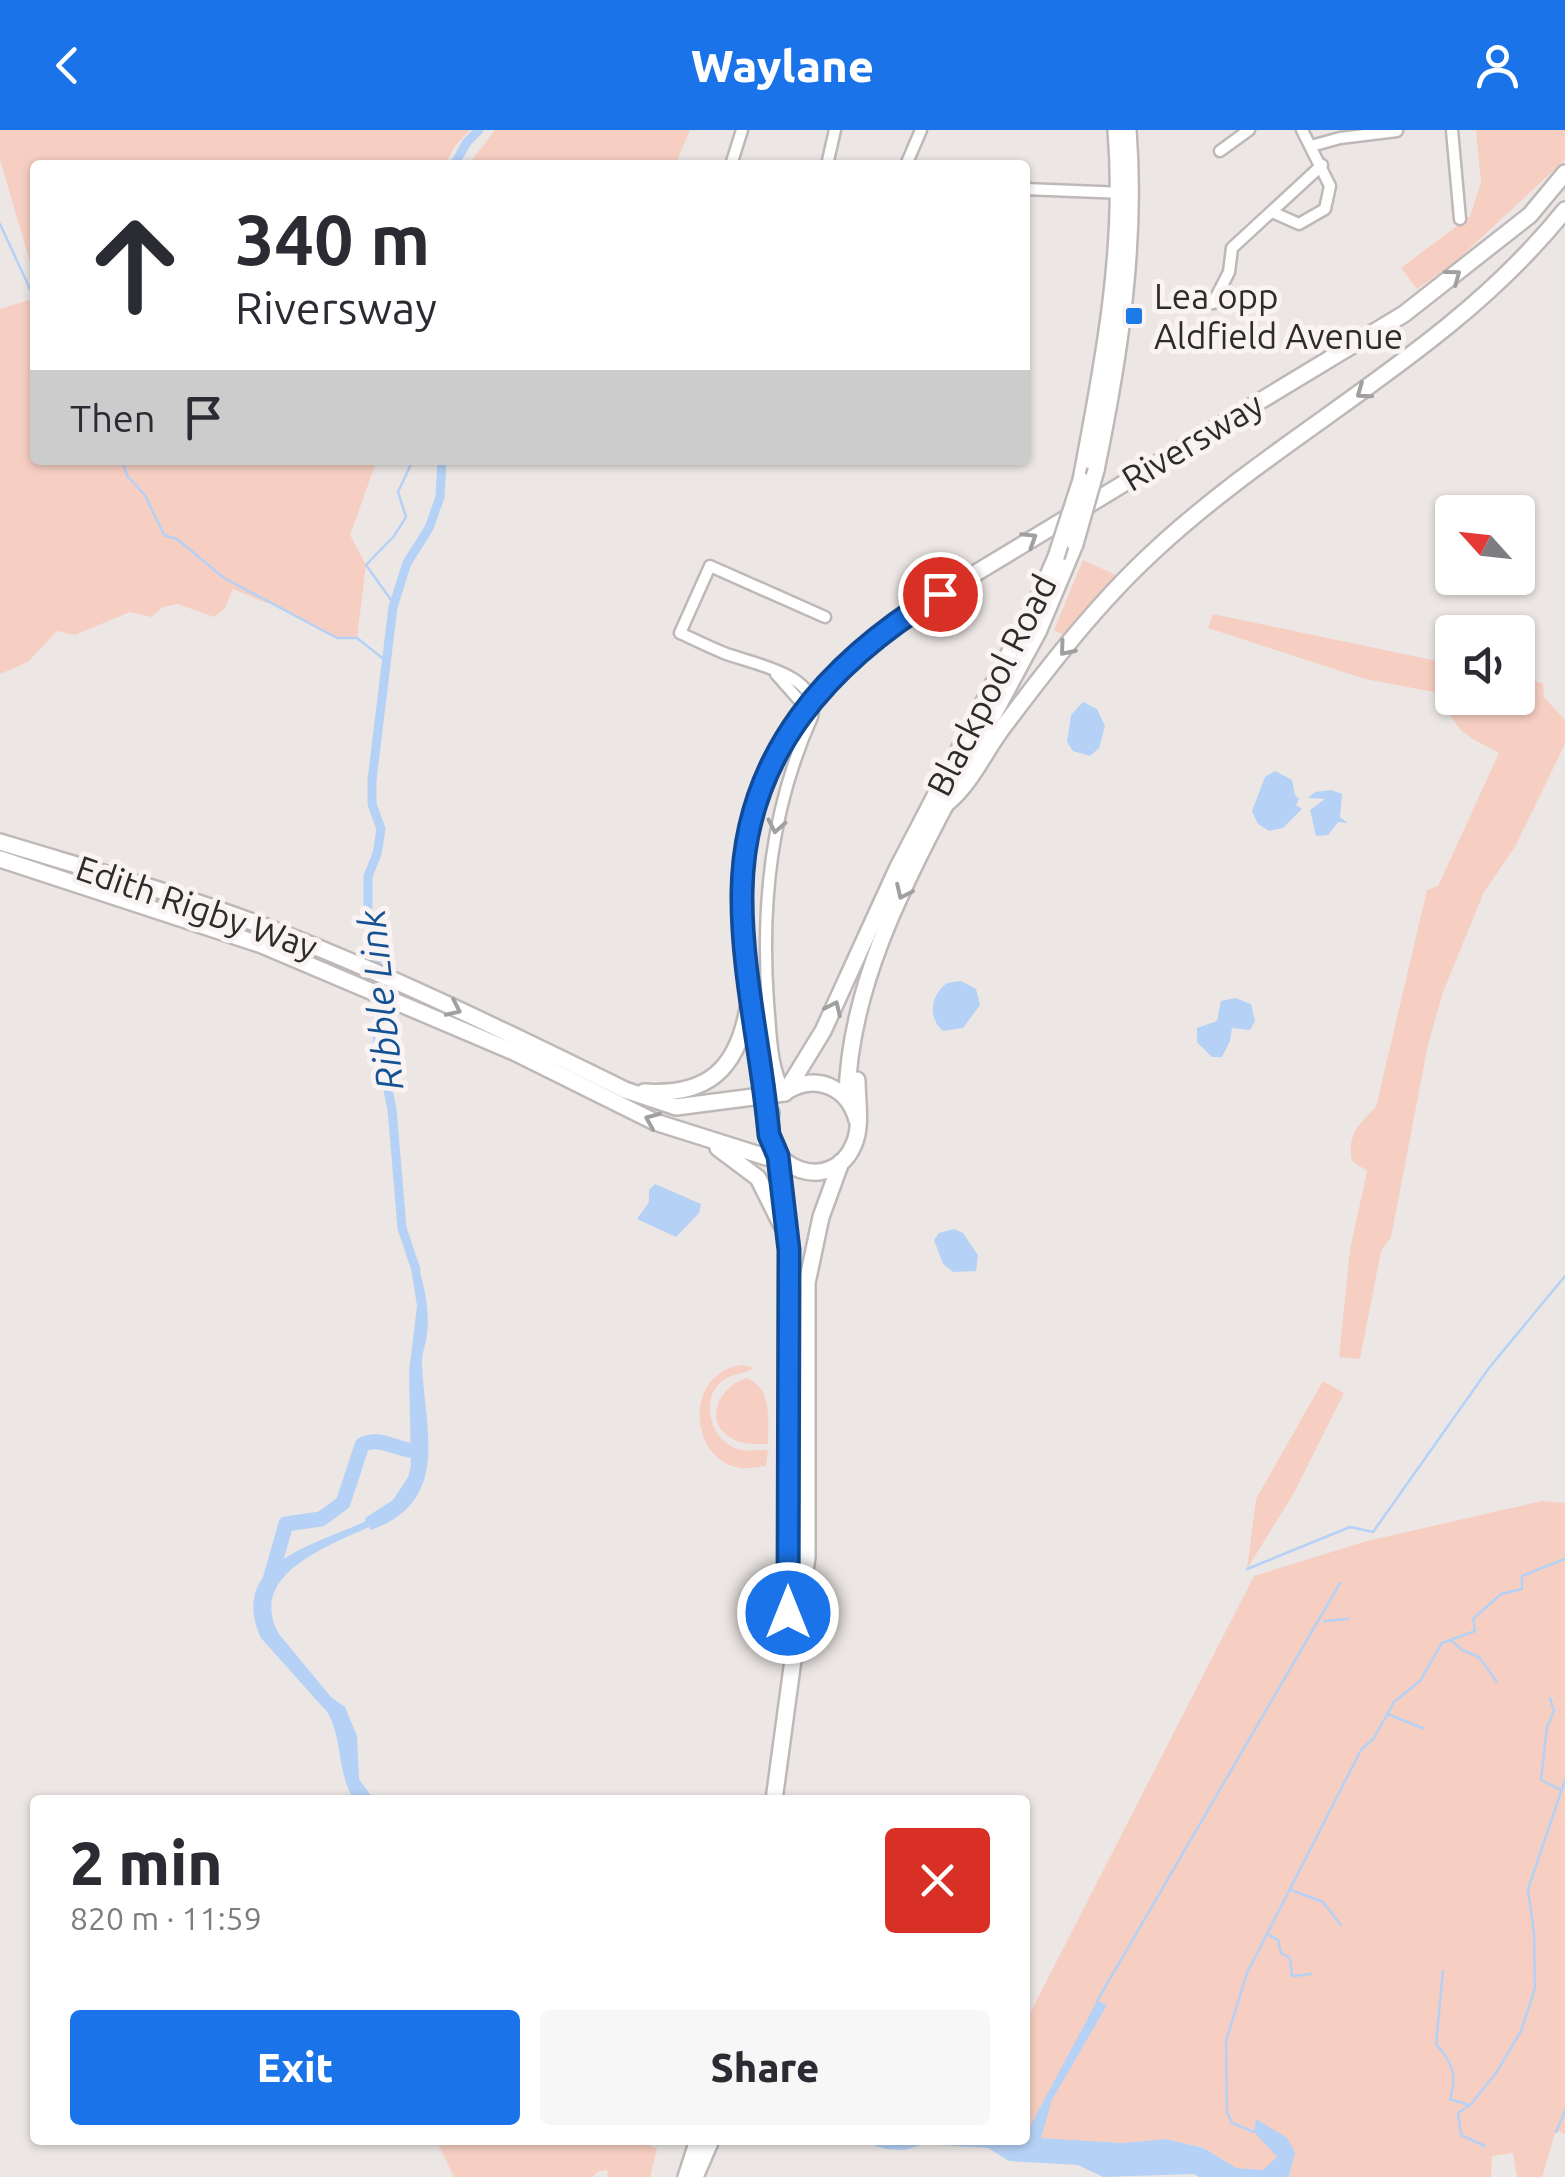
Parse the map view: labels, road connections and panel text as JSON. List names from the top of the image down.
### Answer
{
  "streets": {
    "highway": ["Riversway", "Blackpool Road", "Edith Rigby Way"]
  },
  "crossings": [
    ["Riversway", "Blackpool Road"],
    ["Riversway", "Edith Rigby Way"],
    ["Blackpool Road", "Edith Rigby Way"]
  ],
  "water": ["Ribble Link"],
  "places": {
    "transit": ["Lea opp Aldfield Avenue"]
  },
  "north": "top left",
  "page": {
    "header": "Waylane",
    "turn": ["340 m", "Riversway"],
    "then": "Then",
    "heading": ["2 min", "820 m · 11:59"],
    "buttons": ["Exit", "Share"]
  }
}
